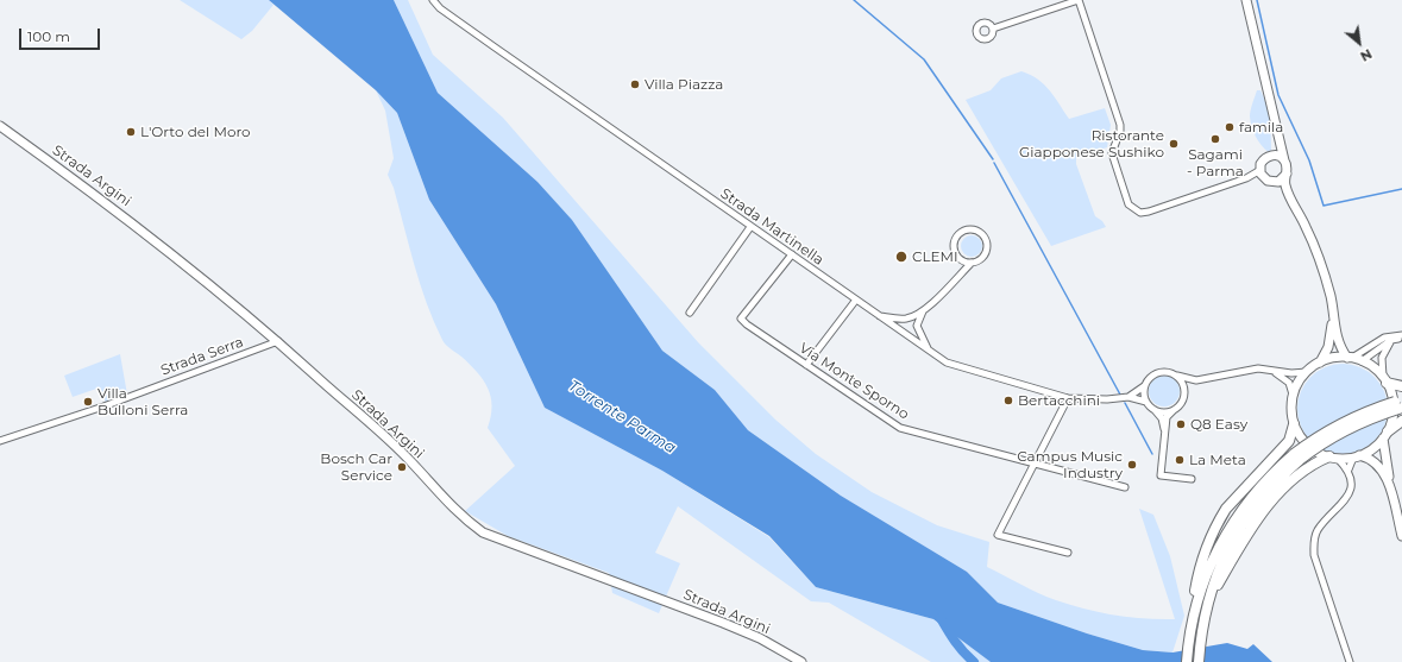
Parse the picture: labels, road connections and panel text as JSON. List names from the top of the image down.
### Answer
{
  "streets": {
    "main road": ["Strada Argini"],
    "street": ["Strada Martinella", "Strada Serra", "Via Monte Sporno"]
  },
  "crossings": [
    ["Strada Argini", "Strada Serra"],
    ["Strada Martinella", "Via Monte Sporno"]
  ],
  "water": ["Torrente Parma"],
  "places": [
    "Villa Piazza",
    "famila",
    "L'Orto del Moro",
    "Sagami - Parma",
    "Ristorante Giapponese Sushiko",
    "CLEMI",
    "Bertacchini",
    "Villa Bulloni Serra",
    "Q8 Easy",
    "La Meta",
    "Campus Music Industry",
    "Bosch Car Service"
  ],
  "scale_bar": "100 m",
  "north": "bottom right"
}
